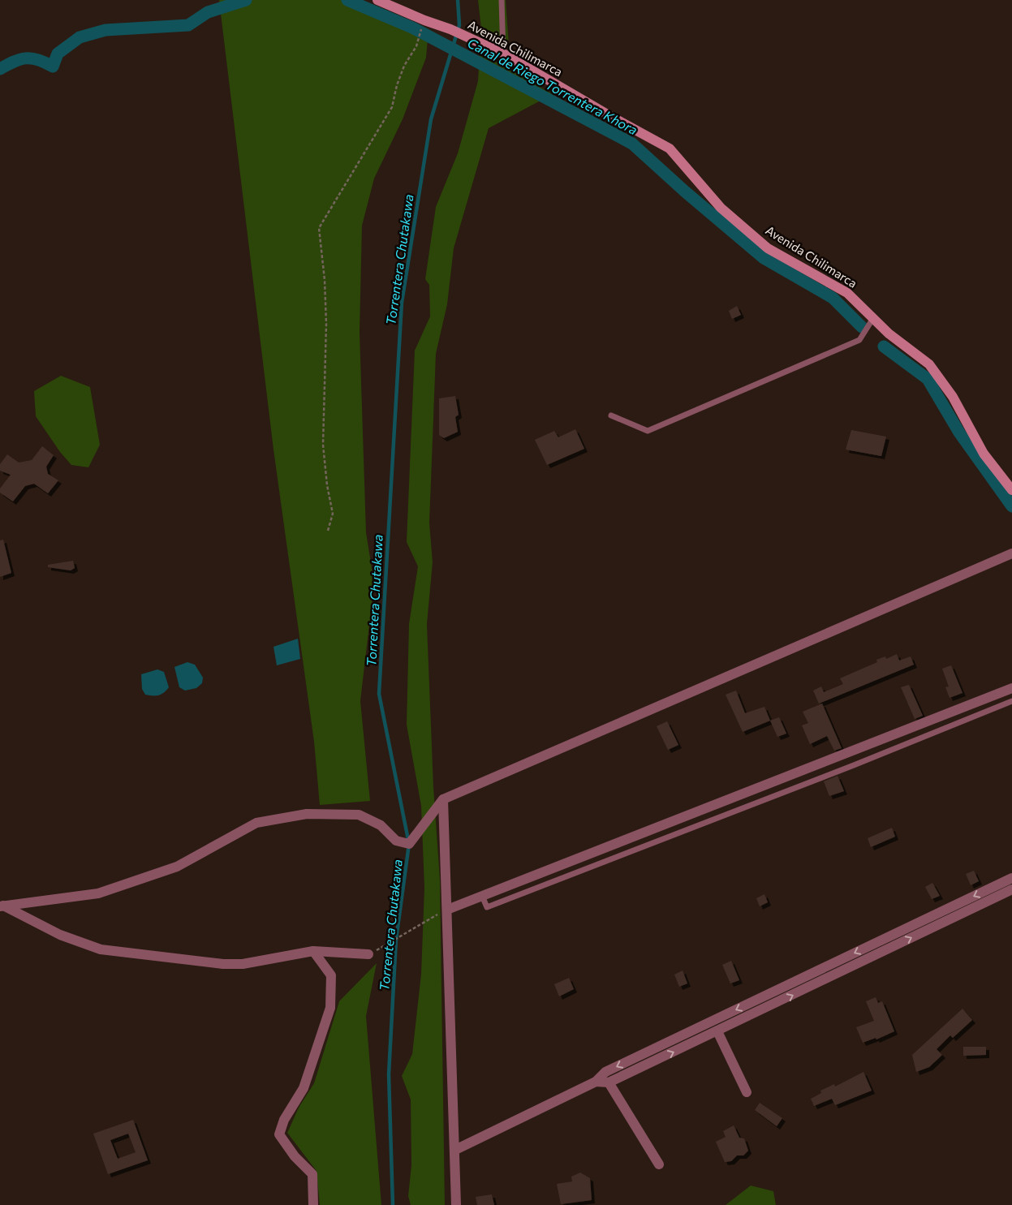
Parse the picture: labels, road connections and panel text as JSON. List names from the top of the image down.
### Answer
{
  "streets": {
    "street": ["Avenida Chilimarca"]
  },
  "water": ["Canal de Riego Torrentera Khora", "Torrentera Chutakawa"]
}
